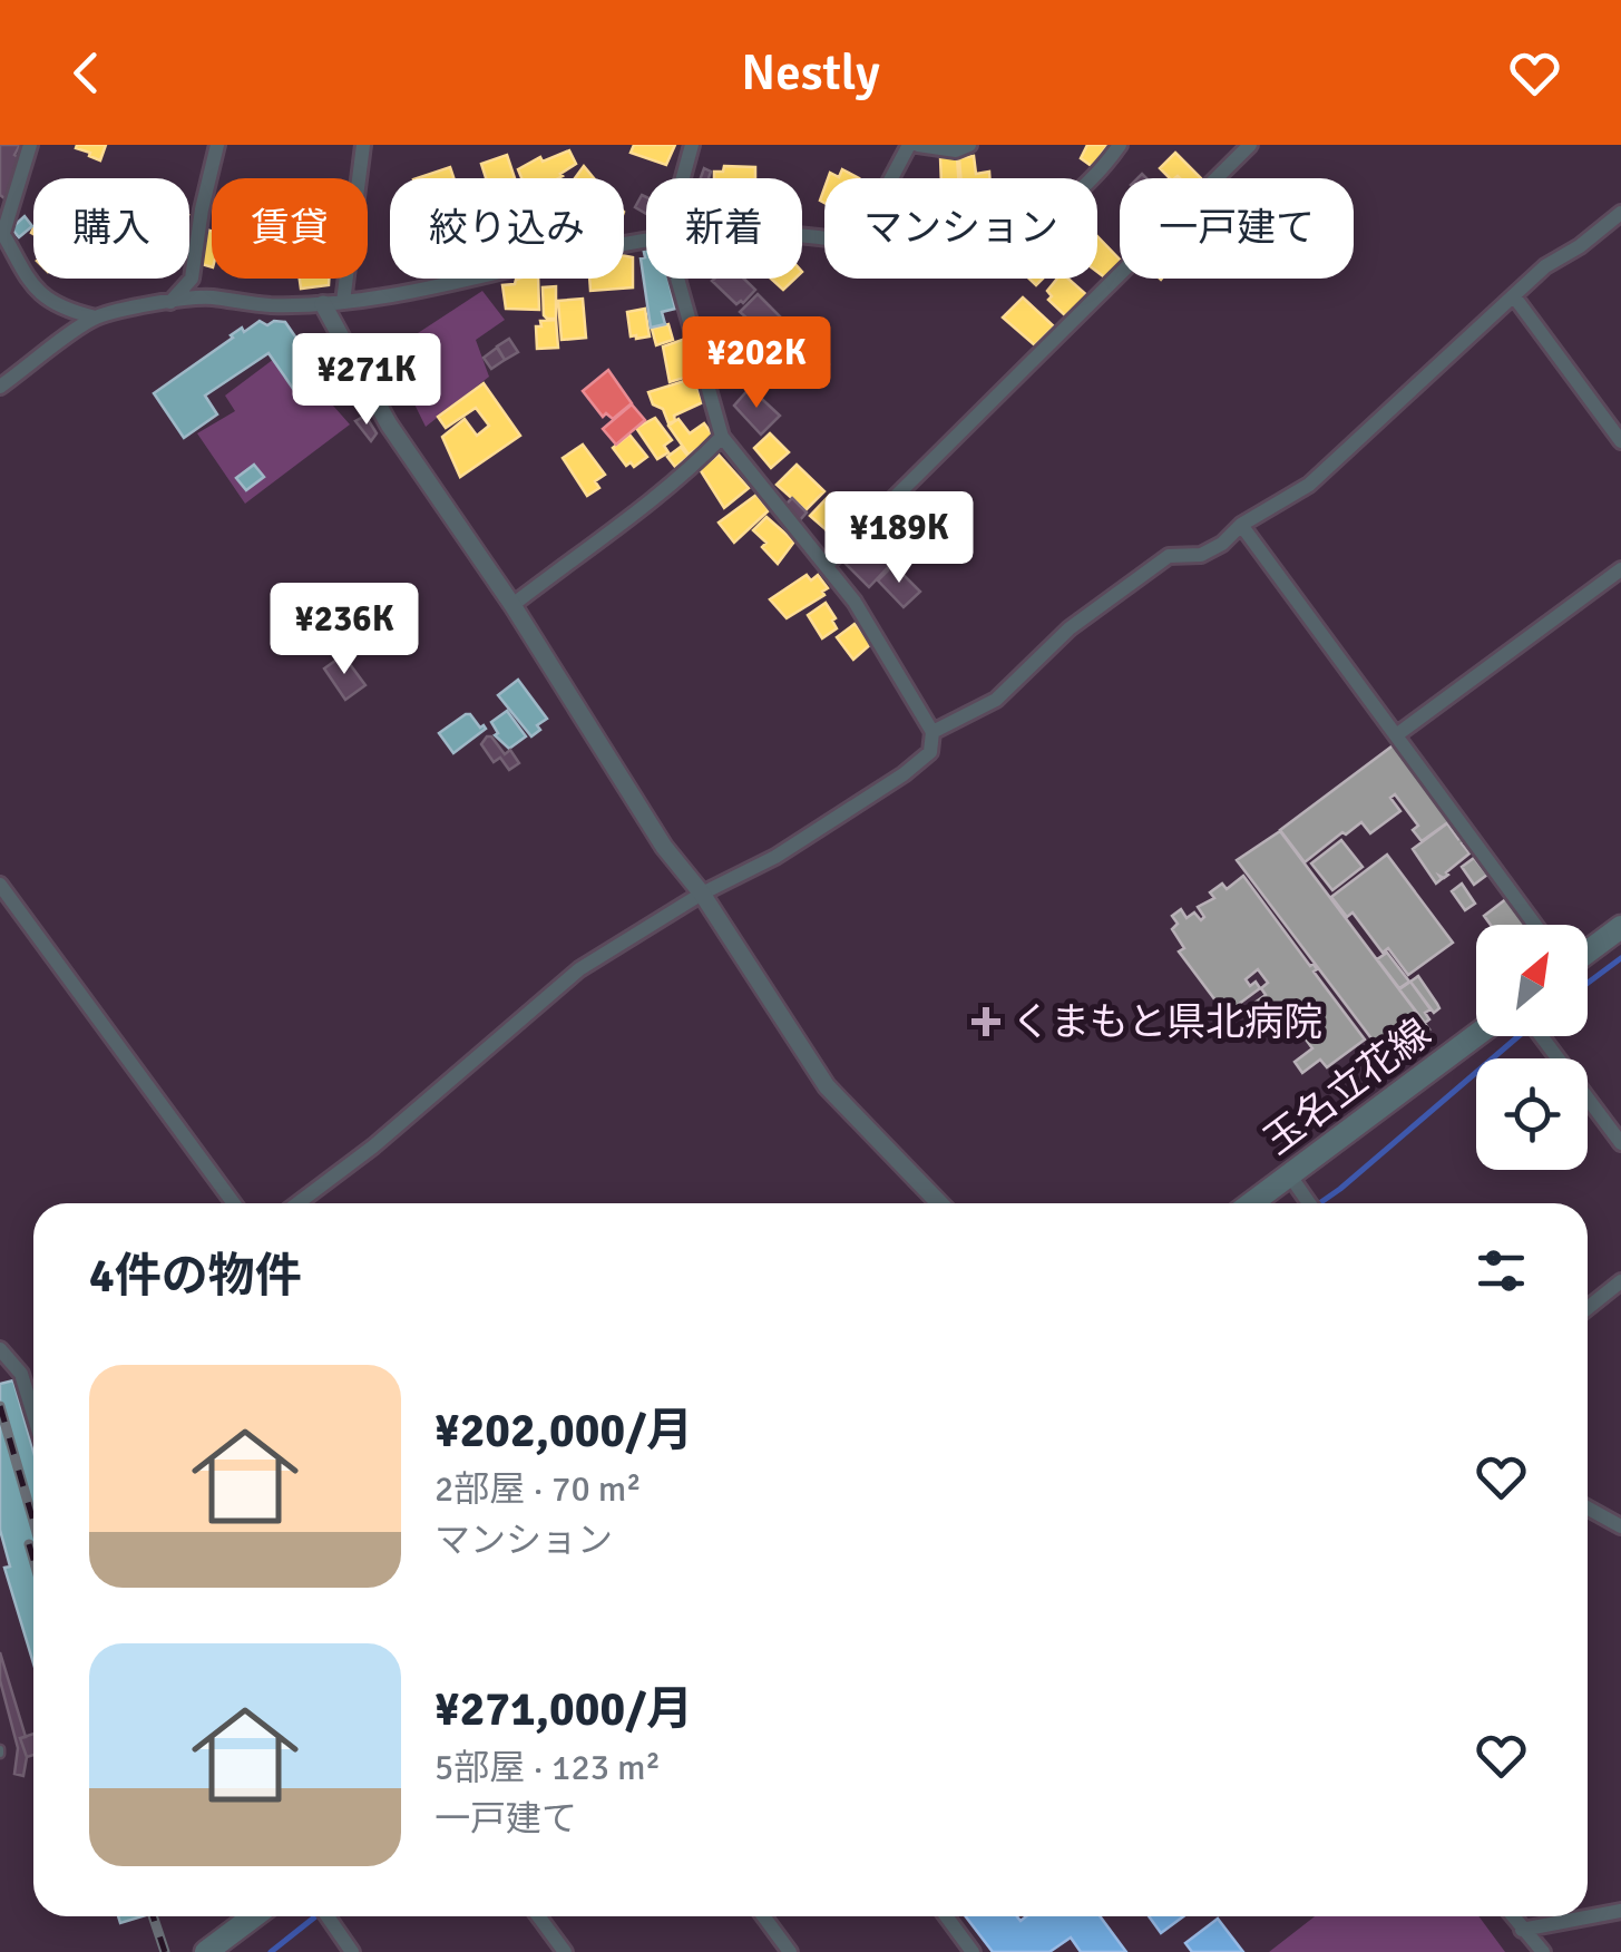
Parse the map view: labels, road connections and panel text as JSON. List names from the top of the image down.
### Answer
{
  "streets": {
    "main road": ["玉名立花線"]
  },
  "places": {
    "health": ["くまもと県北病院"]
  },
  "north": "top right",
  "page": {
    "header": "Nestly",
    "chip": [
      "購入",
      "賃貸",
      "絞り込み",
      "新着",
      "マンション",
      "一戸建て"
    ],
    "price": [
      "¥202K",
      "¥271K",
      "¥189K",
      "¥236K"
    ],
    "heading": "4件の物件",
    "list": [
      {
        "name": "¥202,000/月",
        "note": "2部屋 · 70 m² · マンション"
      },
      {
        "name": "¥271,000/月",
        "note": "5部屋 · 123 m² · 一戸建て"
      }
    ]
  }
}
